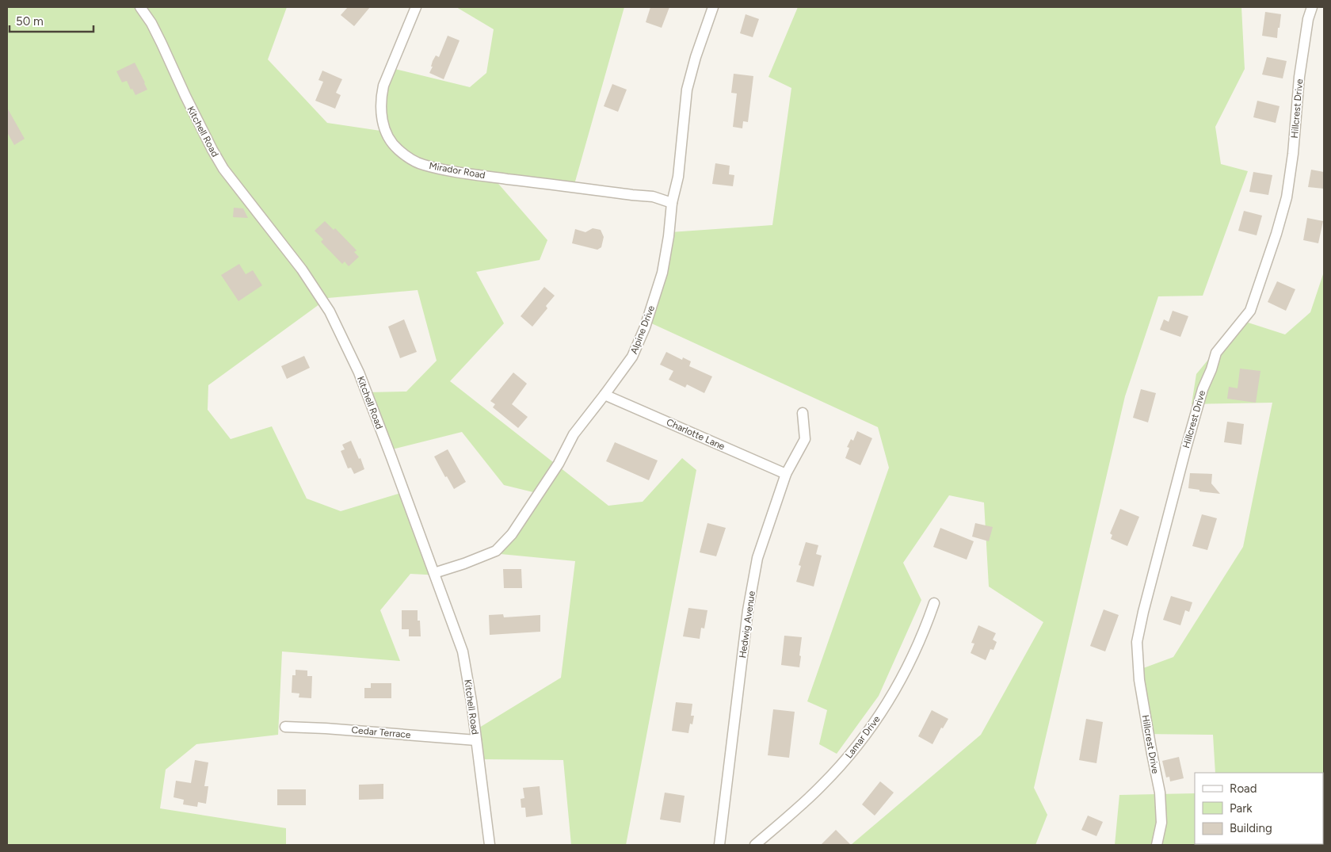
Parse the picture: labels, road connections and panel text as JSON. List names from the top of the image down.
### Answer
{
  "streets": {
    "street": [
      "Hillcrest Drive",
      "Kitchell Road",
      "Mirador Road",
      "Alpine Drive",
      "Charlotte Lane",
      "Hedwig Avenue",
      "Cedar Terrace",
      "Lamar Drive"
    ]
  },
  "crossings": [
    ["Kitchell Road", "Alpine Drive"],
    ["Kitchell Road", "Cedar Terrace"],
    ["Mirador Road", "Alpine Drive"],
    ["Alpine Drive", "Charlotte Lane"],
    ["Charlotte Lane", "Hedwig Avenue"]
  ],
  "legend": ["Road", "Park", "Building"],
  "scale_bar": "50 m"
}
